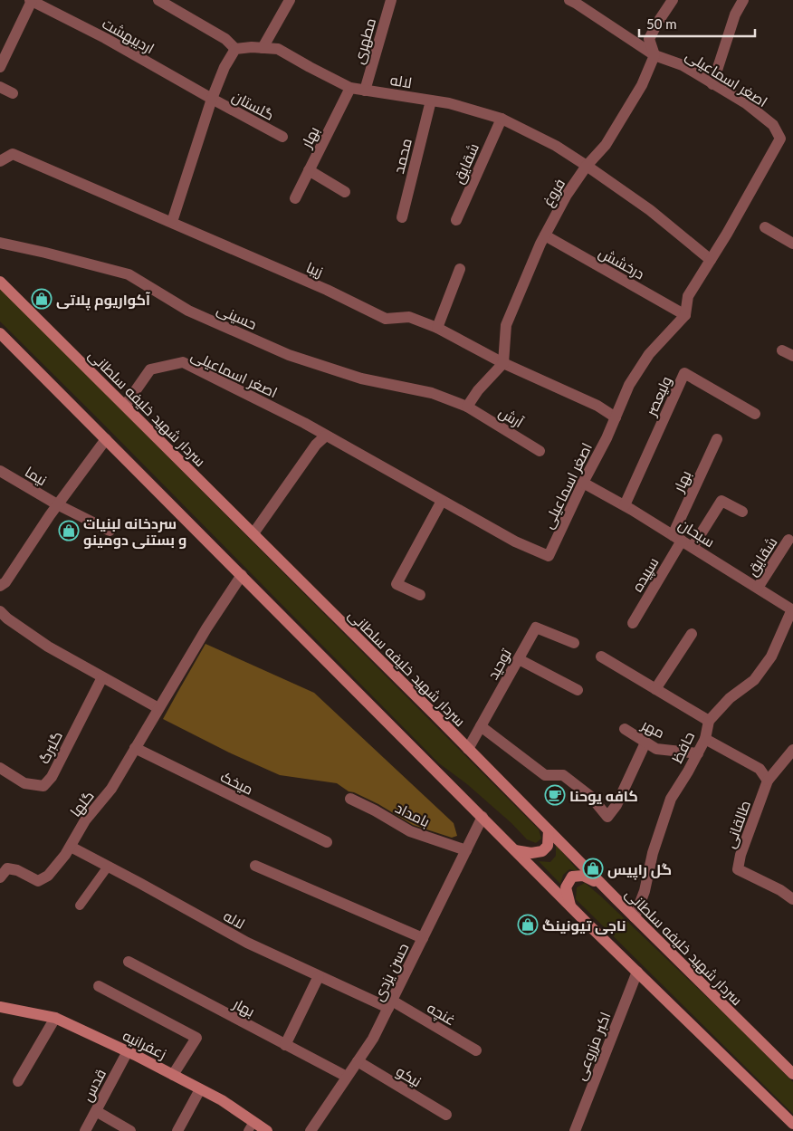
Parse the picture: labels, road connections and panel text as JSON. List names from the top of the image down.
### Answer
{
  "streets": {
    "main road": ["سردار شهید خلیفه سلطانی", "زعفرانیه"],
    "street": [
      "اردیبهشت",
      "مطهری",
      "اصغر اسماعیلی",
      "لاله",
      "گلستان",
      "بهار",
      "محمد",
      "شقایق",
      "فروغ",
      "درخشش",
      "زیبا",
      "حسینی",
      "ولیعصر",
      "آرش",
      "نیما",
      "سبحان",
      "سپیده",
      "توحید",
      "مهر",
      "گلبرگ",
      "حافظ",
      "میخک",
      "گلها",
      "بامداد",
      "طالقانی",
      "حسن یزدی",
      "غنچه",
      "اکبر مزروعی",
      "نیکو",
      "قدس"
    ]
  },
  "crossings": [
    ["اردیبهشت", "گلستان"],
    ["مطهری", "لاله"],
    ["اصغر اسماعیلی", "لاله"],
    ["اصغر اسماعیلی", "فروغ"],
    ["اصغر اسماعیلی", "درخشش"],
    ["اصغر اسماعیلی", "زیبا"],
    ["اصغر اسماعیلی", "سردار شهید خلیفه سلطانی"],
    ["اصغر اسماعیلی", "سبحان"],
    ["لاله", "بهار"],
    ["لاله", "محمد"],
    ["لاله", "شقایق"],
    ["لاله", "فروغ"],
    ["لاله", "گلها"],
    ["لاله", "حسن یزدی"],
    ["لاله", "غنچه"],
    ["بهار", "سبحان"],
    ["بهار", "سپیده"],
    ["بهار", "حسن یزدی"],
    ["شقایق", "سبحان"],
    ["فروغ", "درخشش"],
    ["فروغ", "زیبا"],
    ["حسینی", "آرش"],
    ["ولیعصر", "سبحان"],
    ["سردار شهید خلیفه سلطانی", "توحید"],
    ["سردار شهید خلیفه سلطانی", "حافظ"],
    ["سبحان", "سپیده"],
    ["سبحان", "حافظ"],
    ["مهر", "حافظ"],
    ["میخک", "گلها"],
    ["بامداد", "حسن یزدی"],
    ["حسن یزدی", "غنچه"],
    ["حسن یزدی", "نیکو"],
    ["زعفرانیه", "قدس"]
  ],
  "places": {
    "shop": [
      "آکواریوم پلاتی",
      "سردخانه لبنیات و بستنی دومینو",
      "گل راپیس",
      "ناجی‌ تیونینگ"
    ],
    "cafe": ["کافه یوحنا"]
  },
  "scale_bar": "50 m"
}
